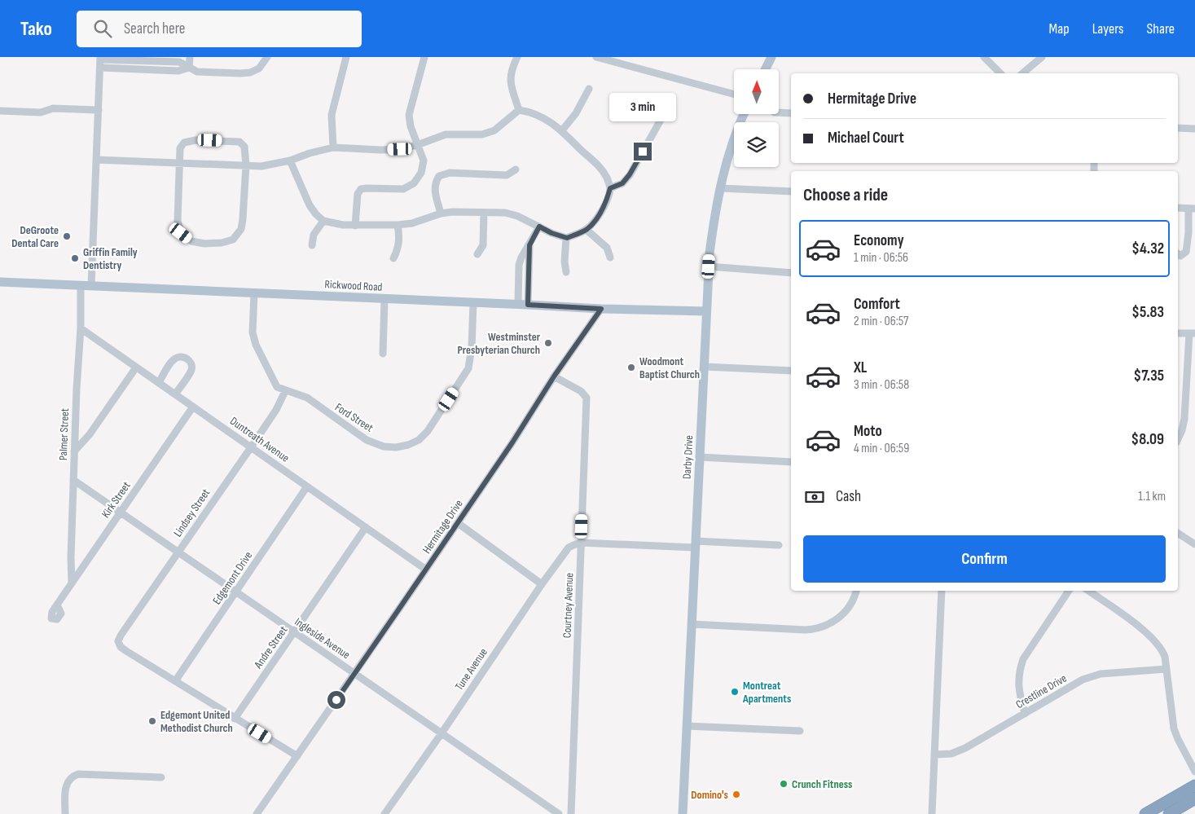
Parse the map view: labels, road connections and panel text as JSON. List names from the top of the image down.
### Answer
{
  "streets": {
    "main road": ["Rickwood Road", "Darby Drive"],
    "street": [
      "Ford Street",
      "Palmer Street",
      "Duntreath Avenue",
      "Kirk Street",
      "Lindsey Street",
      "Hermitage Drive",
      "Edgemont Drive",
      "Courtney Avenue",
      "Ingleside Avenue",
      "Andre Street",
      "Tune Avenue",
      "Crestline Drive"
    ]
  },
  "crossings": [
    ["Rickwood Road", "Ford Street"],
    ["Rickwood Road", "Palmer Street"],
    ["Rickwood Road", "Darby Drive"],
    ["Rickwood Road", "Hermitage Drive"],
    ["Ford Street", "Lindsey Street"],
    ["Palmer Street", "Duntreath Avenue"],
    ["Palmer Street", "Kirk Street"],
    ["Palmer Street", "Ingleside Avenue"],
    ["Duntreath Avenue", "Kirk Street"],
    ["Duntreath Avenue", "Lindsey Street"],
    ["Duntreath Avenue", "Hermitage Drive"],
    ["Duntreath Avenue", "Edgemont Drive"],
    ["Duntreath Avenue", "Andre Street"],
    ["Kirk Street", "Ingleside Avenue"],
    ["Lindsey Street", "Edgemont Drive"],
    ["Lindsey Street", "Ingleside Avenue"],
    ["Hermitage Drive", "Courtney Avenue"],
    ["Hermitage Drive", "Ingleside Avenue"],
    ["Edgemont Drive", "Ingleside Avenue"],
    ["Courtney Avenue", "Tune Avenue"],
    ["Ingleside Avenue", "Andre Street"],
    ["Ingleside Avenue", "Tune Avenue"]
  ],
  "places": [
    "DeGroote Dental Care",
    "Griffin Family Dentistry",
    "Westminster Presbyterian Church",
    "Woodmont Baptist Church",
    "Montreat Apartments",
    "Edgemont United Methodist Church",
    "Crunch Fitness",
    "Domino's"
  ],
  "north": "top",
  "page": {
    "header": "Tako",
    "search": "Search here",
    "nav": ["Map", "Layers", "Share"],
    "banner": ["Hermitage Drive", "Michael Court"],
    "bubble": "3 min",
    "heading": "Choose a ride",
    "list": [
      {
        "name": "Economy",
        "note": "1 min · 06:56",
        "value": "$4.32"
      },
      {
        "name": "Comfort",
        "note": "2 min · 06:57",
        "value": "$5.83"
      },
      {
        "name": "XL",
        "note": "3 min · 06:58",
        "value": "$7.35"
      },
      {
        "name": "Moto",
        "note": "4 min · 06:59",
        "value": "$8.09"
      }
    ],
    "pay": ["Cash", "1.1 km"],
    "buttons": "Confirm"
  }
}
